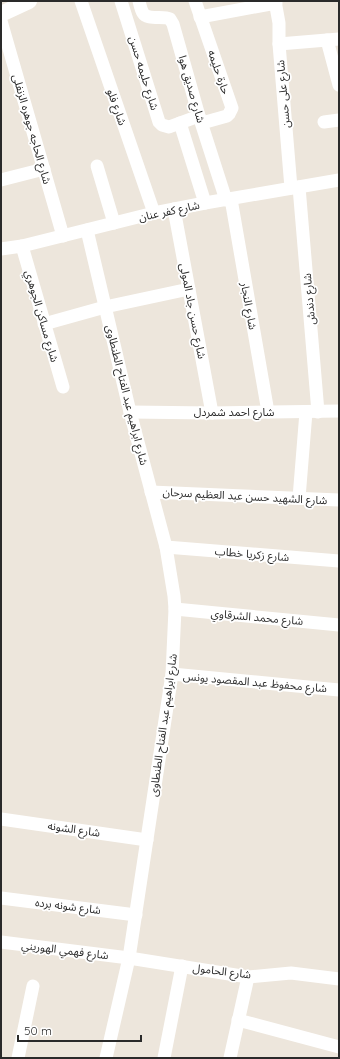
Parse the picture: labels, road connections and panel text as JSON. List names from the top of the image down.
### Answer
{
  "streets": {
    "street": [
      "حارة حليمه",
      "شارع حليمه حسن",
      "شارع صديق هوا",
      "شارع على حسن",
      "شارع فلو",
      "شارع الحاجه جوهره الزنفلى",
      "شارع كفر عنان",
      "شارع دندش",
      "شارع النجار",
      "شارع حسن جاد المولى",
      "شارع مساكن الجوهري",
      "شارع ابراهيم عبد الفتاح الطنطاوى",
      "شارع احمد شمردل",
      "شارع الشهيد حسن عبد العظيم سرحان",
      "شارع زكريا خطاب",
      "شارع محمد الشرقاوي",
      "شارع محفوظ عبد المقصود يونس",
      "شارع الشونه",
      "شارع شونه برده",
      "شارع فهمي الهوريني",
      "شارع الحامول"
    ]
  },
  "crossings": [
    ["حارة حليمه", "شارع حليمه حسن"],
    ["حارة حليمه", "شارع صديق هوا"],
    ["شارع حليمه حسن", "شارع صديق هوا"],
    ["شارع صديق هوا", "شارع كفر عنان"],
    ["شارع صديق هوا", "شارع النجار"],
    ["شارع على حسن", "شارع كفر عنان"],
    ["شارع على حسن", "شارع دندش"],
    ["شارع فلو", "شارع كفر عنان"],
    ["شارع الحاجه جوهره الزنفلى", "شارع كفر عنان"],
    ["شارع كفر عنان", "شارع دندش"],
    ["شارع كفر عنان", "شارع النجار"],
    ["شارع كفر عنان", "شارع حسن جاد المولى"],
    ["شارع كفر عنان", "شارع مساكن الجوهري"],
    ["شارع كفر عنان", "شارع ابراهيم عبد الفتاح الطنطاوى"],
    ["شارع دندش", "شارع احمد شمردل"],
    ["شارع دندش", "شارع الشهيد حسن عبد العظيم سرحان"],
    ["شارع النجار", "شارع احمد شمردل"],
    ["شارع حسن جاد المولى", "شارع احمد شمردل"],
    ["شارع ابراهيم عبد الفتاح الطنطاوى", "شارع احمد شمردل"],
    ["شارع ابراهيم عبد الفتاح الطنطاوى", "شارع الشهيد حسن عبد العظيم سرحان"],
    ["شارع ابراهيم عبد الفتاح الطنطاوى", "شارع زكريا خطاب"],
    ["شارع ابراهيم عبد الفتاح الطنطاوى", "شارع محمد الشرقاوي"],
    ["شارع ابراهيم عبد الفتاح الطنطاوى", "شارع محفوظ عبد المقصود يونس"],
    ["شارع ابراهيم عبد الفتاح الطنطاوى", "شارع الشونه"],
    ["شارع ابراهيم عبد الفتاح الطنطاوى", "شارع شونه برده"],
    ["شارع ابراهيم عبد الفتاح الطنطاوى", "شارع فهمي الهوريني"],
    ["شارع ابراهيم عبد الفتاح الطنطاوى", "شارع الحامول"],
    ["شارع فهمي الهوريني", "شارع الحامول"]
  ],
  "scale_bar": "50 m"
}
